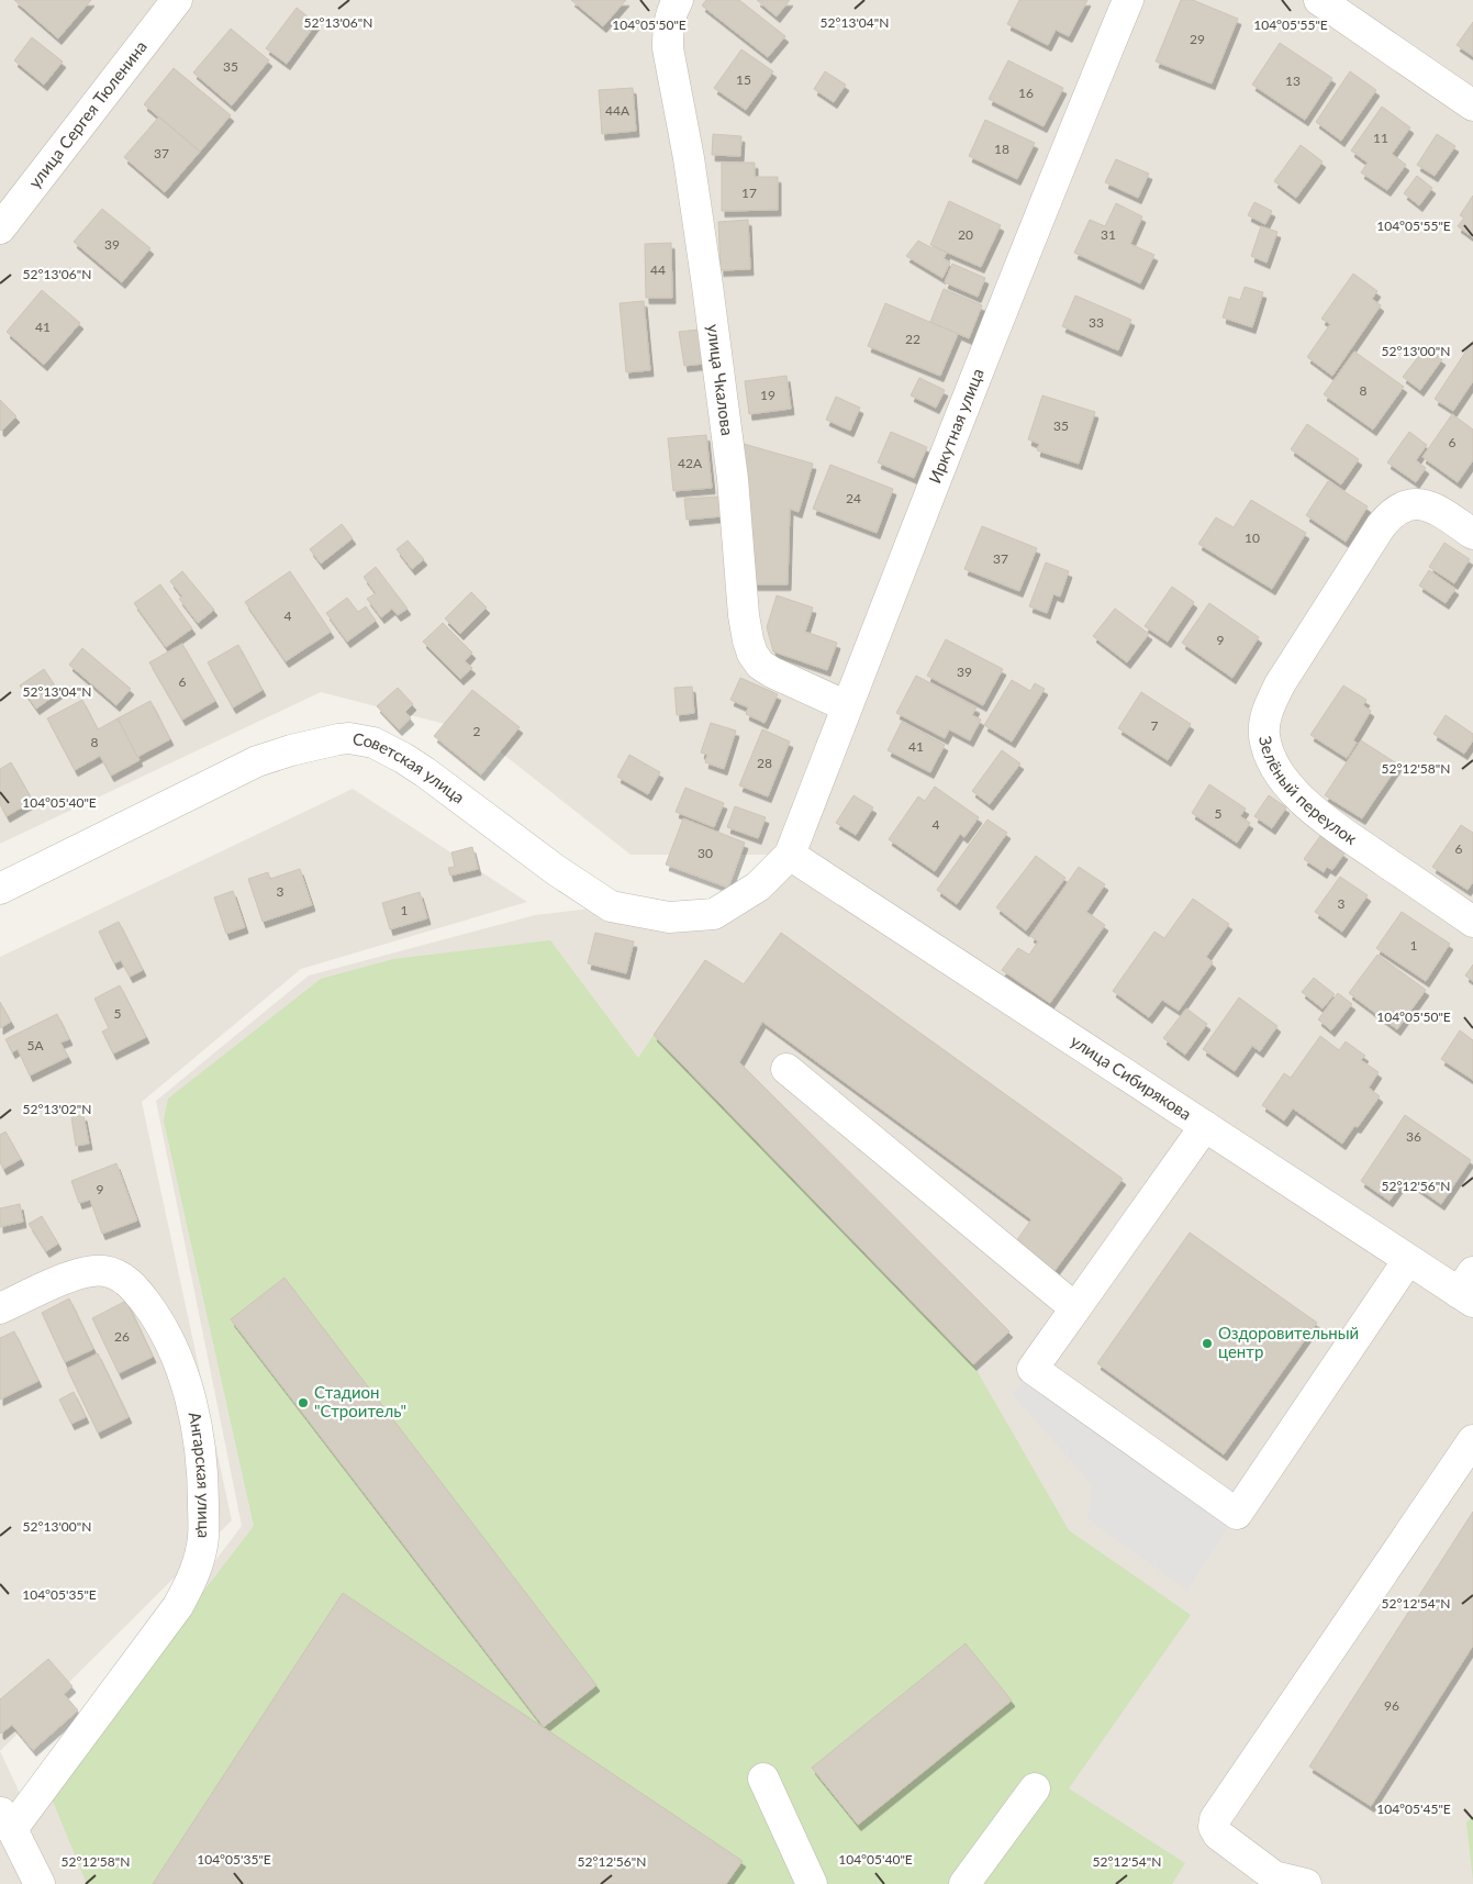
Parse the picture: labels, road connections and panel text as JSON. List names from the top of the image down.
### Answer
{
  "streets": {
    "street": [
      "улица Сергея Тюленина",
      "улица Чкалова",
      "Иркутная улица",
      "Советская улица",
      "Зелёный переулок",
      "улица Сибирякова",
      "Ангарская улица"
    ]
  },
  "crossings": [
    ["улица Чкалова", "Иркутная улица"],
    ["Иркутная улица", "Советская улица"],
    ["Иркутная улица", "улица Сибирякова"],
    ["Советская улица", "улица Сибирякова"]
  ],
  "places": ["Оздоровительный центр", "Стадион \"Строитель\""],
  "house_numbers": [
    "29",
    "35",
    "15",
    "13",
    "16",
    "44А",
    "11",
    "18",
    "37",
    "17",
    "20",
    "31",
    "39",
    "44",
    "33",
    "41",
    "22",
    "8",
    "19",
    "35",
    "6",
    "42А",
    "24",
    "10",
    "37",
    "4",
    "9",
    "39",
    "6",
    "7",
    "2",
    "8",
    "41",
    "28",
    "5",
    "4",
    "6",
    "30",
    "3",
    "3",
    "1",
    "1",
    "5",
    "5А",
    "36",
    "9",
    "26",
    "96"
  ],
  "coordinates": [
    "52°13'06\"N",
    "52°13'04\"N",
    "104°05'50\"E",
    "104°05'55\"E",
    "52°13'00\"N",
    "52°12'58\"N",
    "104°05'40\"E",
    "52°13'02\"N",
    "52°12'56\"N",
    "104°05'35\"E",
    "52°12'54\"N",
    "104°05'45\"E"
  ]
}
